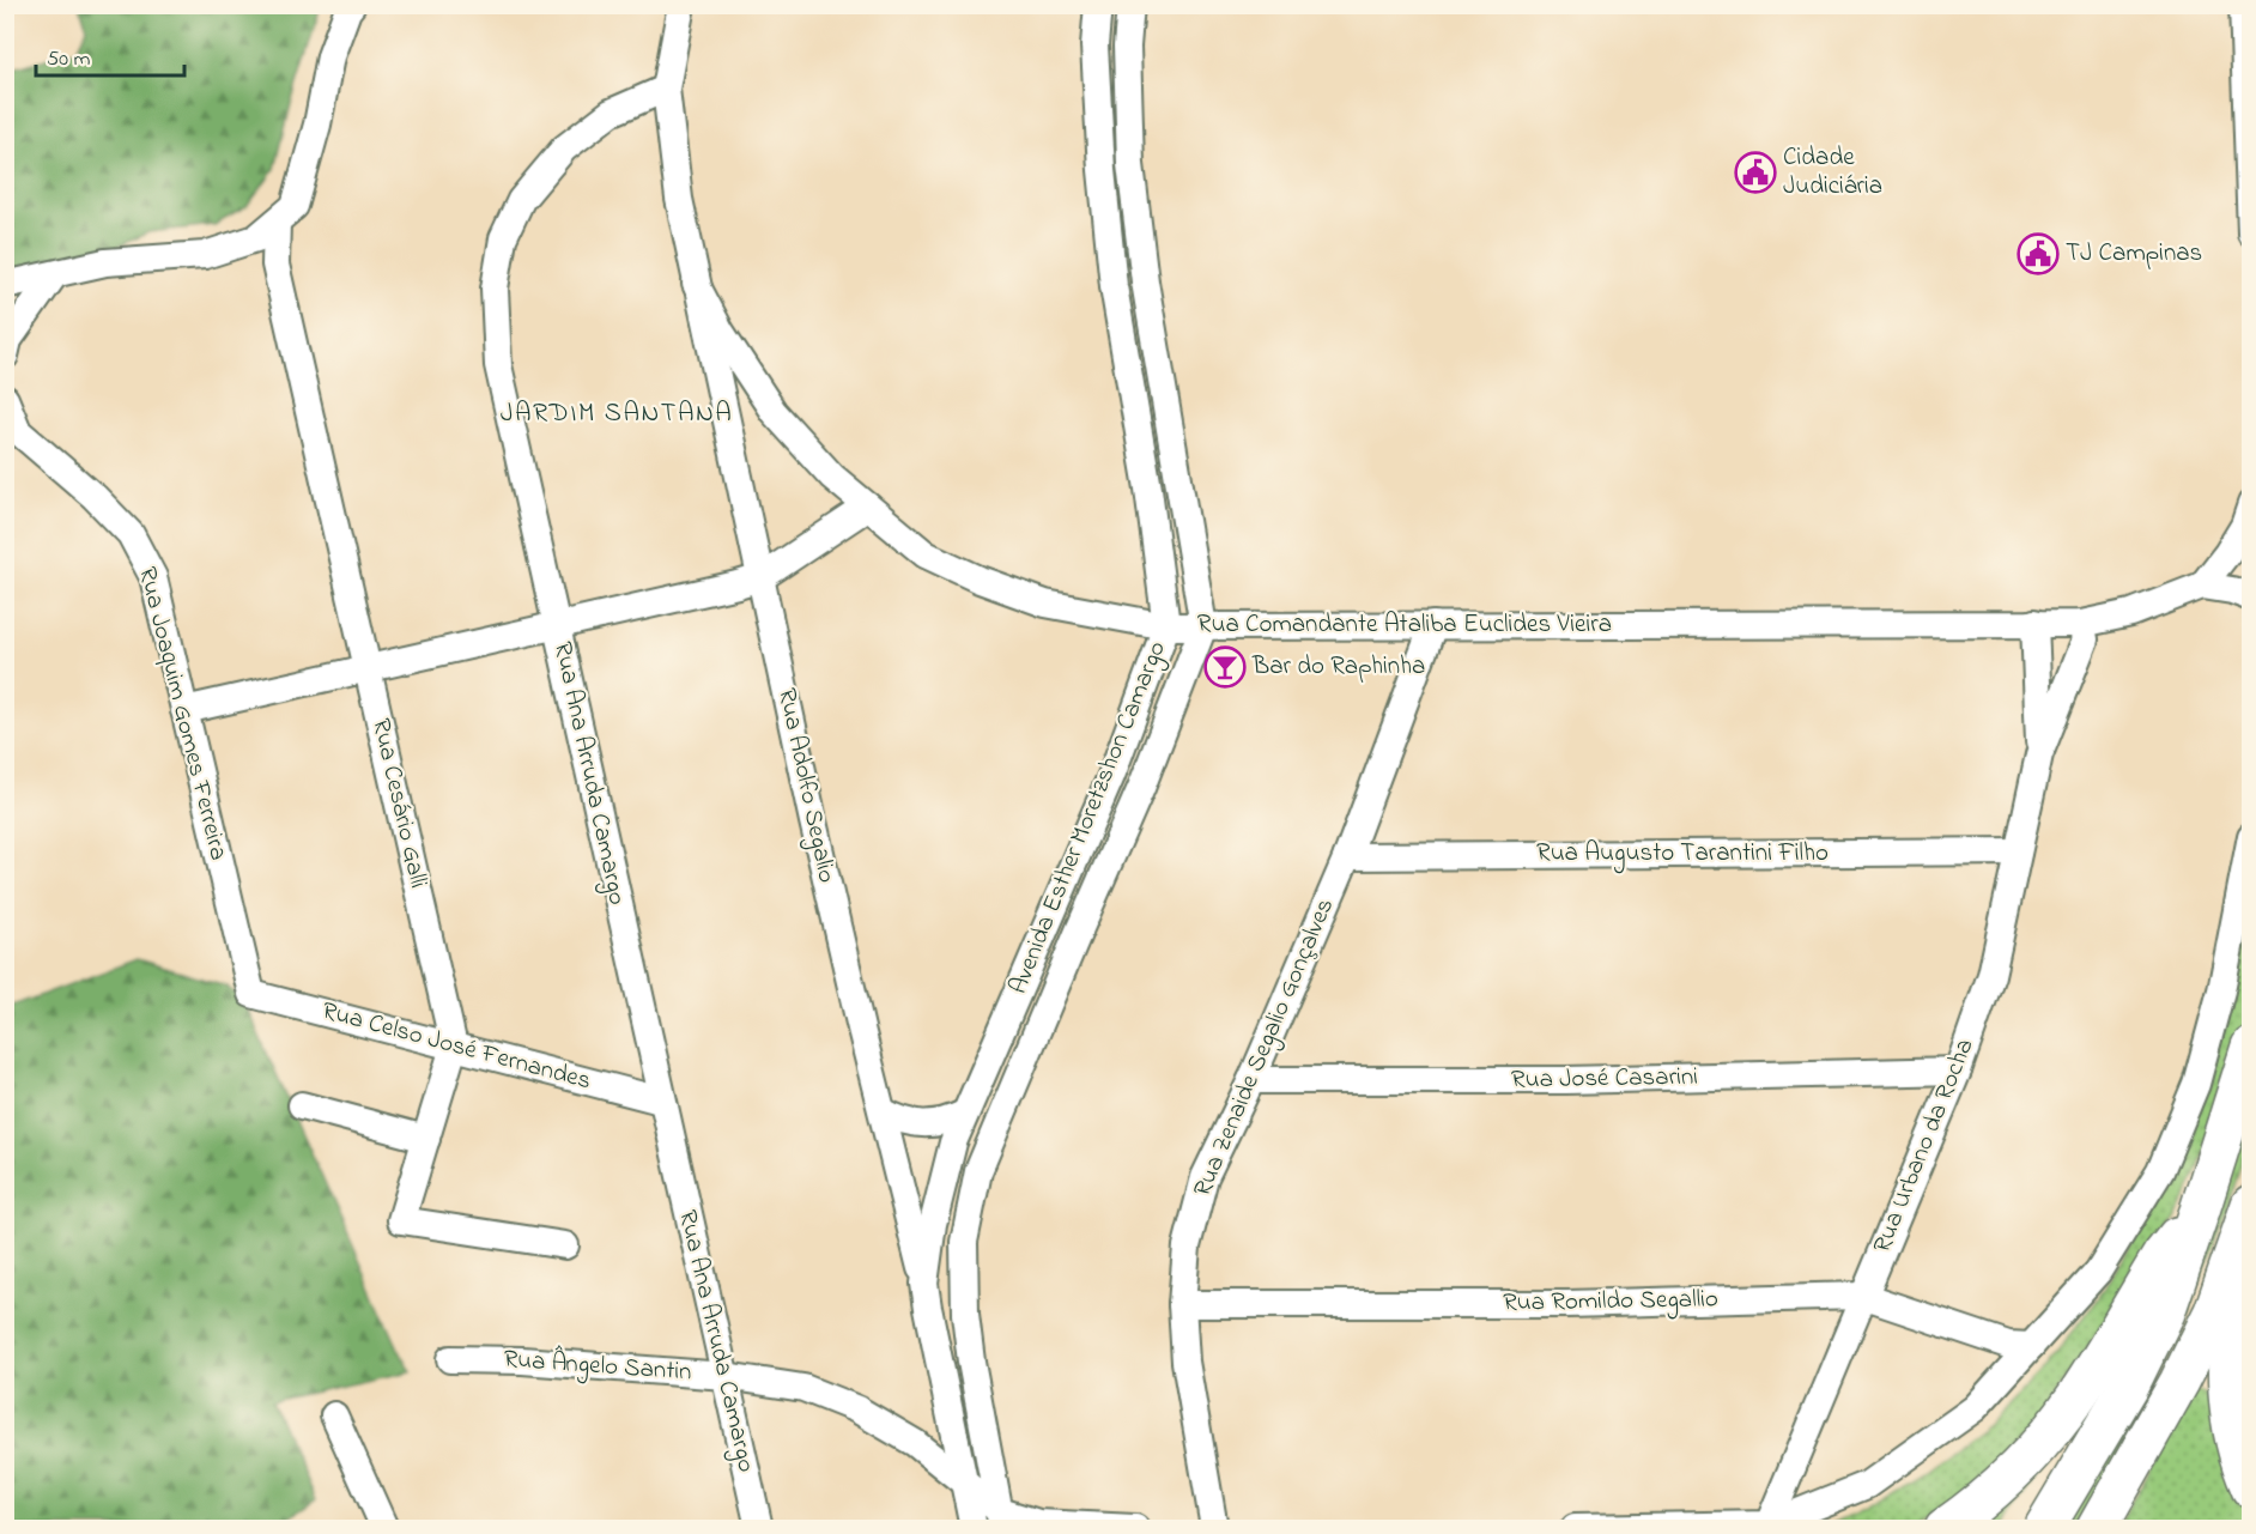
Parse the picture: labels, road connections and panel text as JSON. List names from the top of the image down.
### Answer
{
  "streets": {
    "street": [
      "Rua Comandante Ataliba Euclides Vieira",
      "Rua Joaquim Gomes Ferreira",
      "Rua Ana Arruda Camargo",
      "Rua Adolfo Segalio",
      "Rua Cesário Galli",
      "Avenida Esther Moretzshon Camargo",
      "Rua Augusto Tarantini Filho",
      "Rua Celso José Fernandes",
      "Rua Zenaide Segalio Gonçalves",
      "Rua José Casarini",
      "Rua Urbano da Rocha",
      "Rua Romildo Segallio",
      "Rua Ângelo Santin"
    ]
  },
  "crossings": [
    ["Rua Comandante Ataliba Euclides Vieira", "Rua Adolfo Segalio"],
    ["Rua Comandante Ataliba Euclides Vieira", "Avenida Esther Moretzshon Camargo"],
    ["Rua Comandante Ataliba Euclides Vieira", "Rua Zenaide Segalio Gonçalves"],
    ["Rua Comandante Ataliba Euclides Vieira", "Rua Urbano da Rocha"],
    ["Rua Joaquim Gomes Ferreira", "Rua Celso José Fernandes"],
    ["Rua Ana Arruda Camargo", "Rua Celso José Fernandes"],
    ["Rua Ana Arruda Camargo", "Rua Ângelo Santin"],
    ["Rua Adolfo Segalio", "Avenida Esther Moretzshon Camargo"],
    ["Rua Cesário Galli", "Rua Celso José Fernandes"],
    ["Avenida Esther Moretzshon Camargo", "Rua Ângelo Santin"],
    ["Rua Augusto Tarantini Filho", "Rua Zenaide Segalio Gonçalves"],
    ["Rua Augusto Tarantini Filho", "Rua Urbano da Rocha"],
    ["Rua Zenaide Segalio Gonçalves", "Rua José Casarini"],
    ["Rua Zenaide Segalio Gonçalves", "Rua Romildo Segallio"],
    ["Rua José Casarini", "Rua Urbano da Rocha"],
    ["Rua Urbano da Rocha", "Rua Romildo Segallio"]
  ],
  "districts": ["JARDIM SANTANA"],
  "places": {
    "public building": ["Cidade Judiciária", "TJ Campinas"],
    "bar": ["Bar do Raphinha"]
  },
  "scale_bar": "50 m"
}
